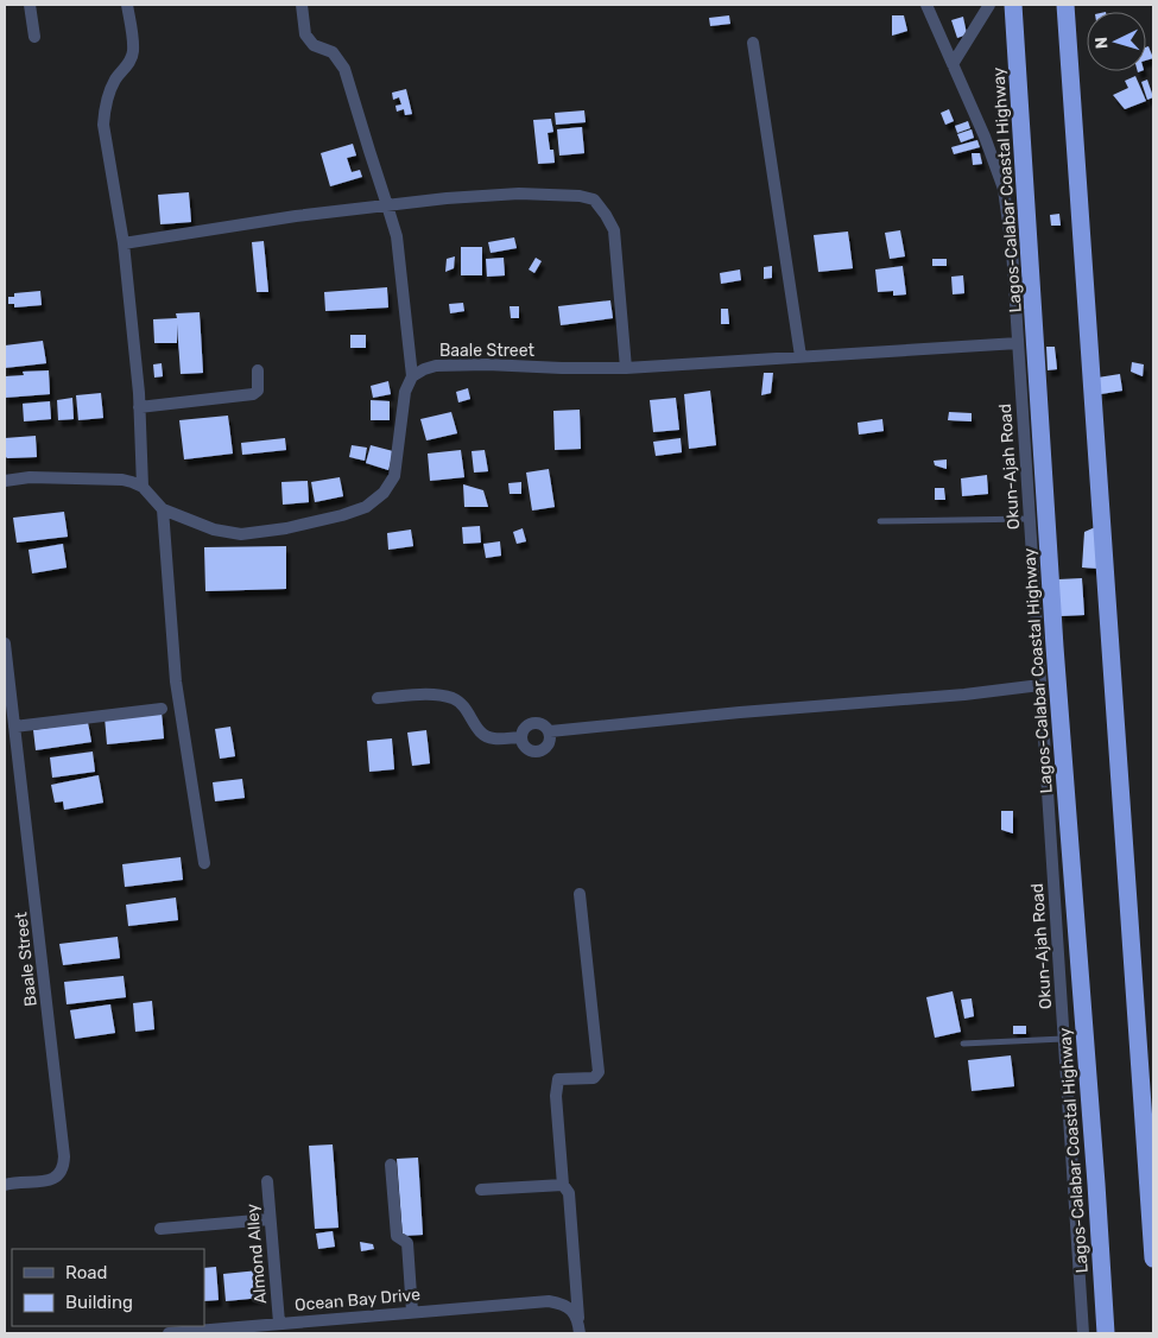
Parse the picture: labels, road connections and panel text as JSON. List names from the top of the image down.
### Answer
{
  "streets": {
    "highway": ["Lagos-Calabar Coastal Highway"],
    "street": [
      "Baale Street",
      "Okun-Ajah Road",
      "Almond Alley",
      "Ocean Bay Drive"
    ]
  },
  "crossings": [
    ["Baale Street", "Okun-Ajah Road"],
    ["Almond Alley", "Ocean Bay Drive"]
  ],
  "legend": ["Road", "Building"],
  "north": "left"
}
